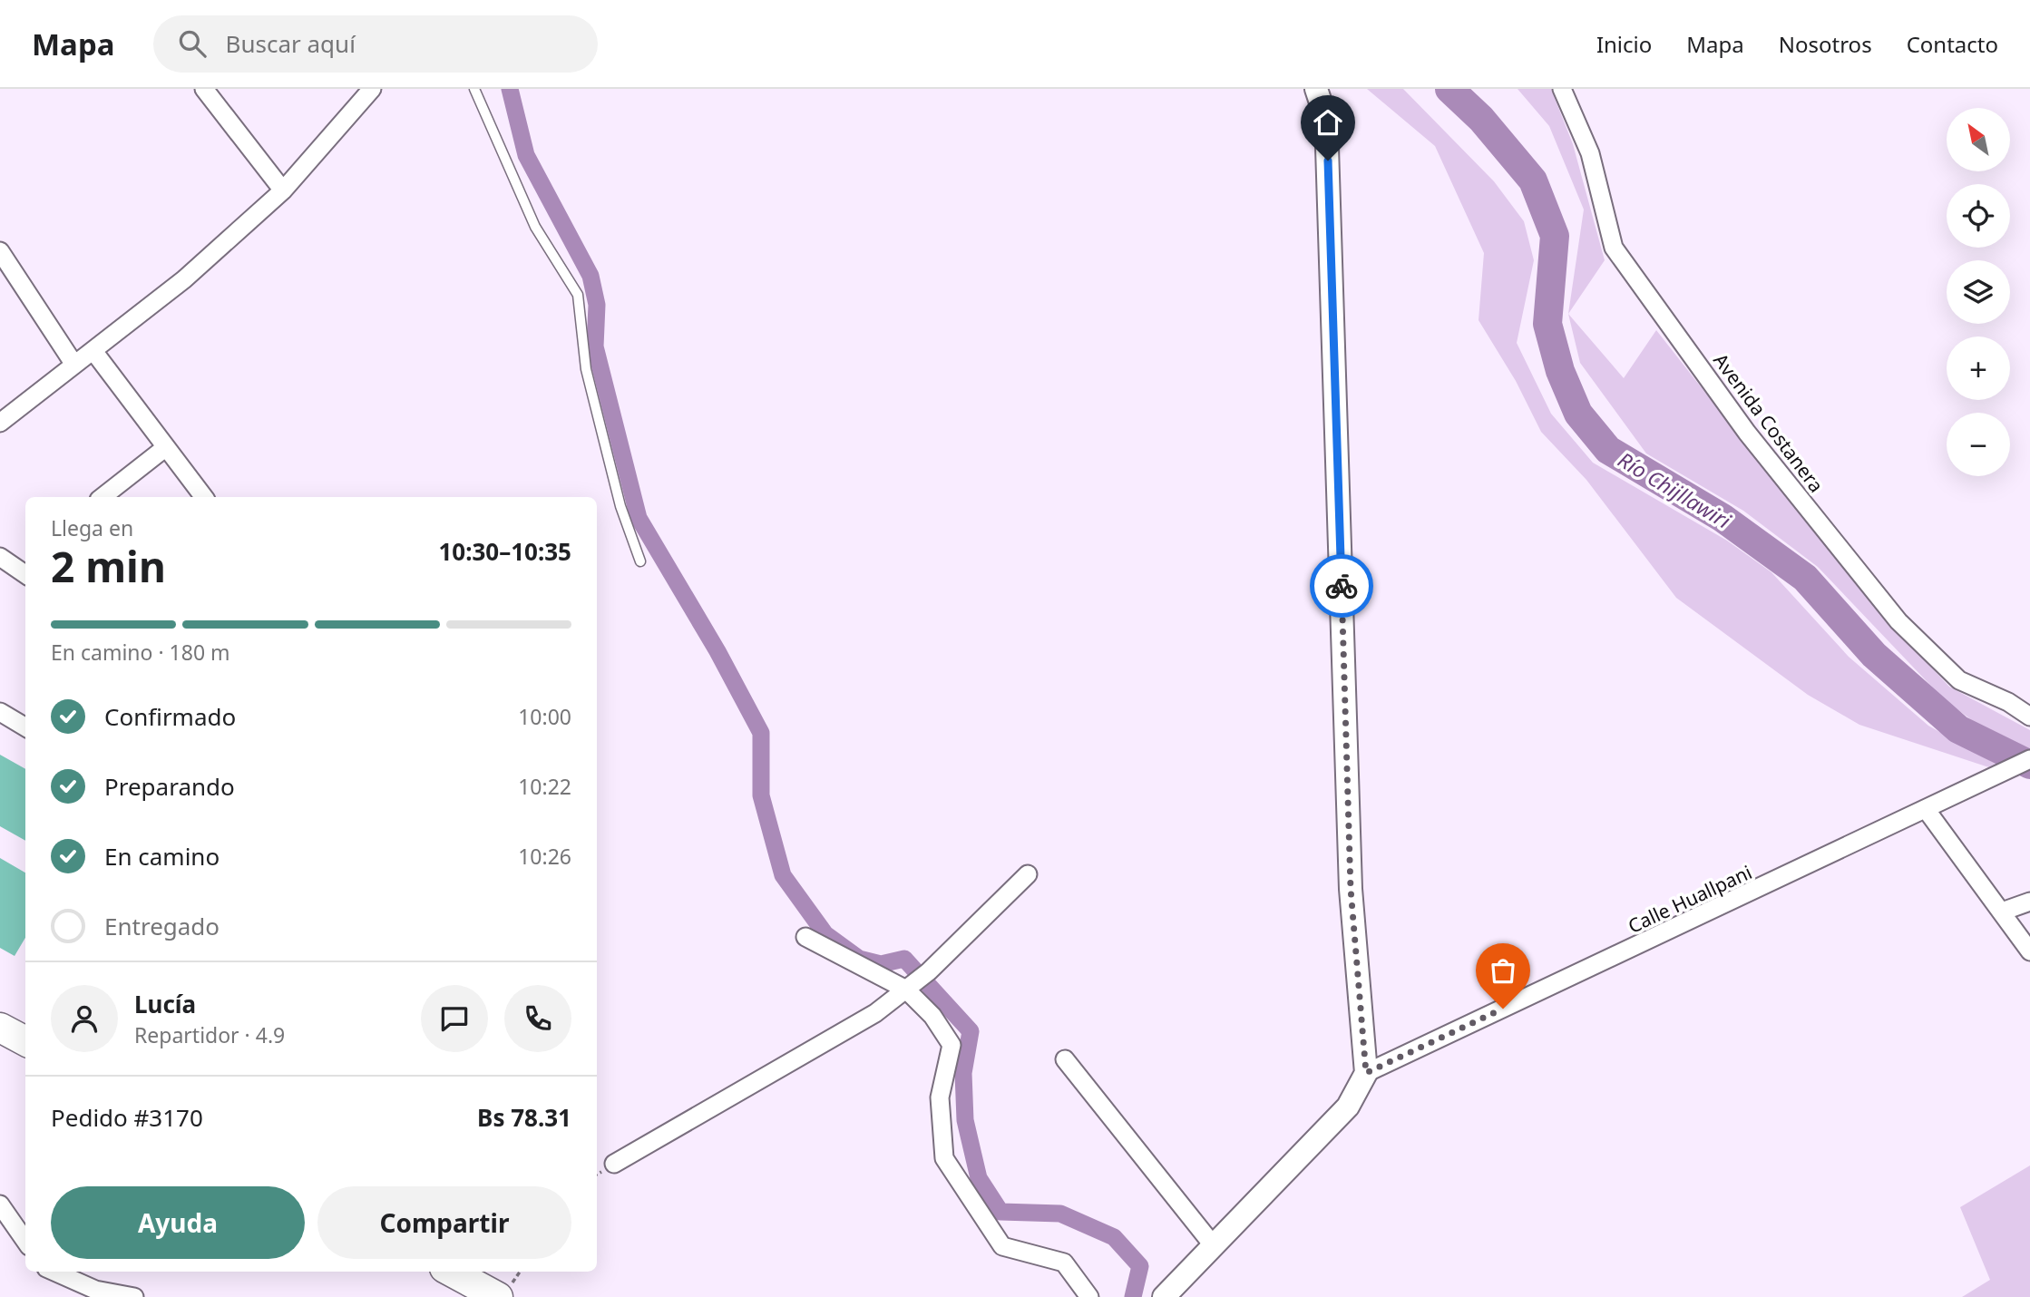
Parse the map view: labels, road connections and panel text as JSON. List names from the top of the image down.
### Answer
{
  "streets": {
    "street": ["Avenida Costanera", "Calle Huallpani"]
  },
  "water": ["Río Chijllawiri"],
  "north": "top left",
  "page": {
    "header": "Mapa",
    "search": "Buscar aquí",
    "nav": [
      "Inicio",
      "Mapa",
      "Nosotros",
      "Contacto"
    ],
    "map_buttons": ["+", "−"],
    "heading": ["2 min", "Llega en", "10:30–10:35"],
    "panel": [
      "Lucía",
      "Repartidor · 4.9",
      "Pedido #3170",
      "Bs 78.31"
    ],
    "bar": "En camino · 180 m",
    "list": [
      ["Confirmado", "10:00"],
      ["Preparando", "10:22"],
      ["En camino", "10:26"],
      "Entregado"
    ],
    "buttons": ["Ayuda", "Compartir"]
  }
}
